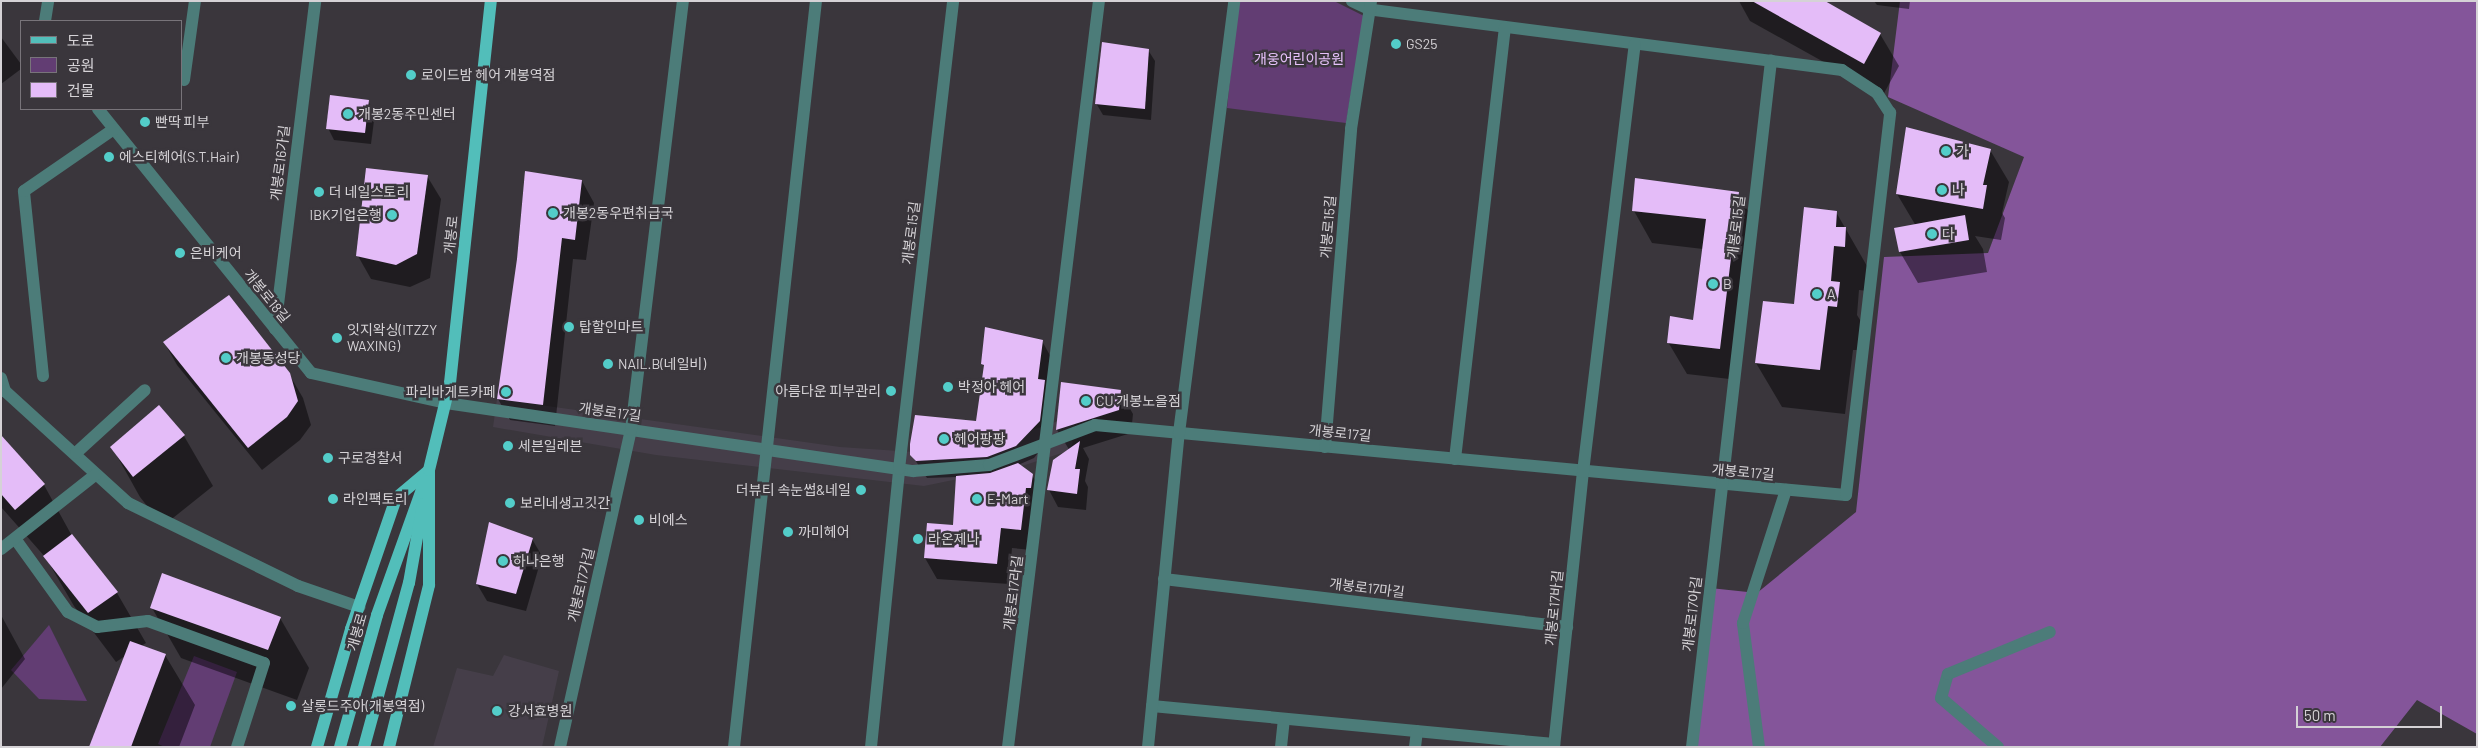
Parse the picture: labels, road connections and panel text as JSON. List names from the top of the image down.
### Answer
{
  "streets": {
    "main road": ["개봉로"],
    "street": [
      "개봉로16가길",
      "개봉로15길",
      "개봉로18길",
      "개봉로17길",
      "개봉로17가길",
      "개봉로17마길",
      "개봉로17라길",
      "개봉로17바길",
      "개봉로17아길"
    ]
  },
  "crossings": [
    ["개봉로16가길", "개봉로18길"],
    ["개봉로15길", "개봉로17길"],
    ["개봉로15길", "개봉로17아길"],
    ["개봉로", "개봉로18길"],
    ["개봉로", "개봉로17길"],
    ["개봉로18길", "개봉로17길"],
    ["개봉로17길", "개봉로17가길"],
    ["개봉로17길", "개봉로17라길"],
    ["개봉로17길", "개봉로17바길"],
    ["개봉로17길", "개봉로17아길"],
    ["개봉로17마길", "개봉로17바길"]
  ],
  "parks": ["개웅어린이공원"],
  "places": [
    "GS25",
    "로이드밤 헤어 개봉역점",
    "개봉2동주민센터",
    "빤딱 피부",
    "가",
    "에스티헤어(S.T.Hair)",
    "나",
    "더 네일스토리",
    "개봉2동우편취급국",
    "IBK기업은행",
    "다",
    "은비케어",
    "B",
    "A",
    "탑할인마트",
    "잇지왁싱(ITZZY WAXING)",
    "개봉동성당",
    "NAIL.B(네일비)",
    "박정아 헤어",
    "아름다운 피부관리",
    "파리바게트카페",
    "CU 개봉노을점",
    "헤어팡팡",
    "세븐일레븐",
    "구로경찰서",
    "더뷰티 속눈썹&네일",
    "라인팩토리",
    "E-Mart",
    "보리네생고깃간",
    "비에스",
    "까미헤어",
    "라온제나",
    "하나은행",
    "살롱드주아(개봉역점)",
    "강서효병원"
  ],
  "legend": ["도로", "공원", "건물"],
  "scale_bar": "50 m"
}
